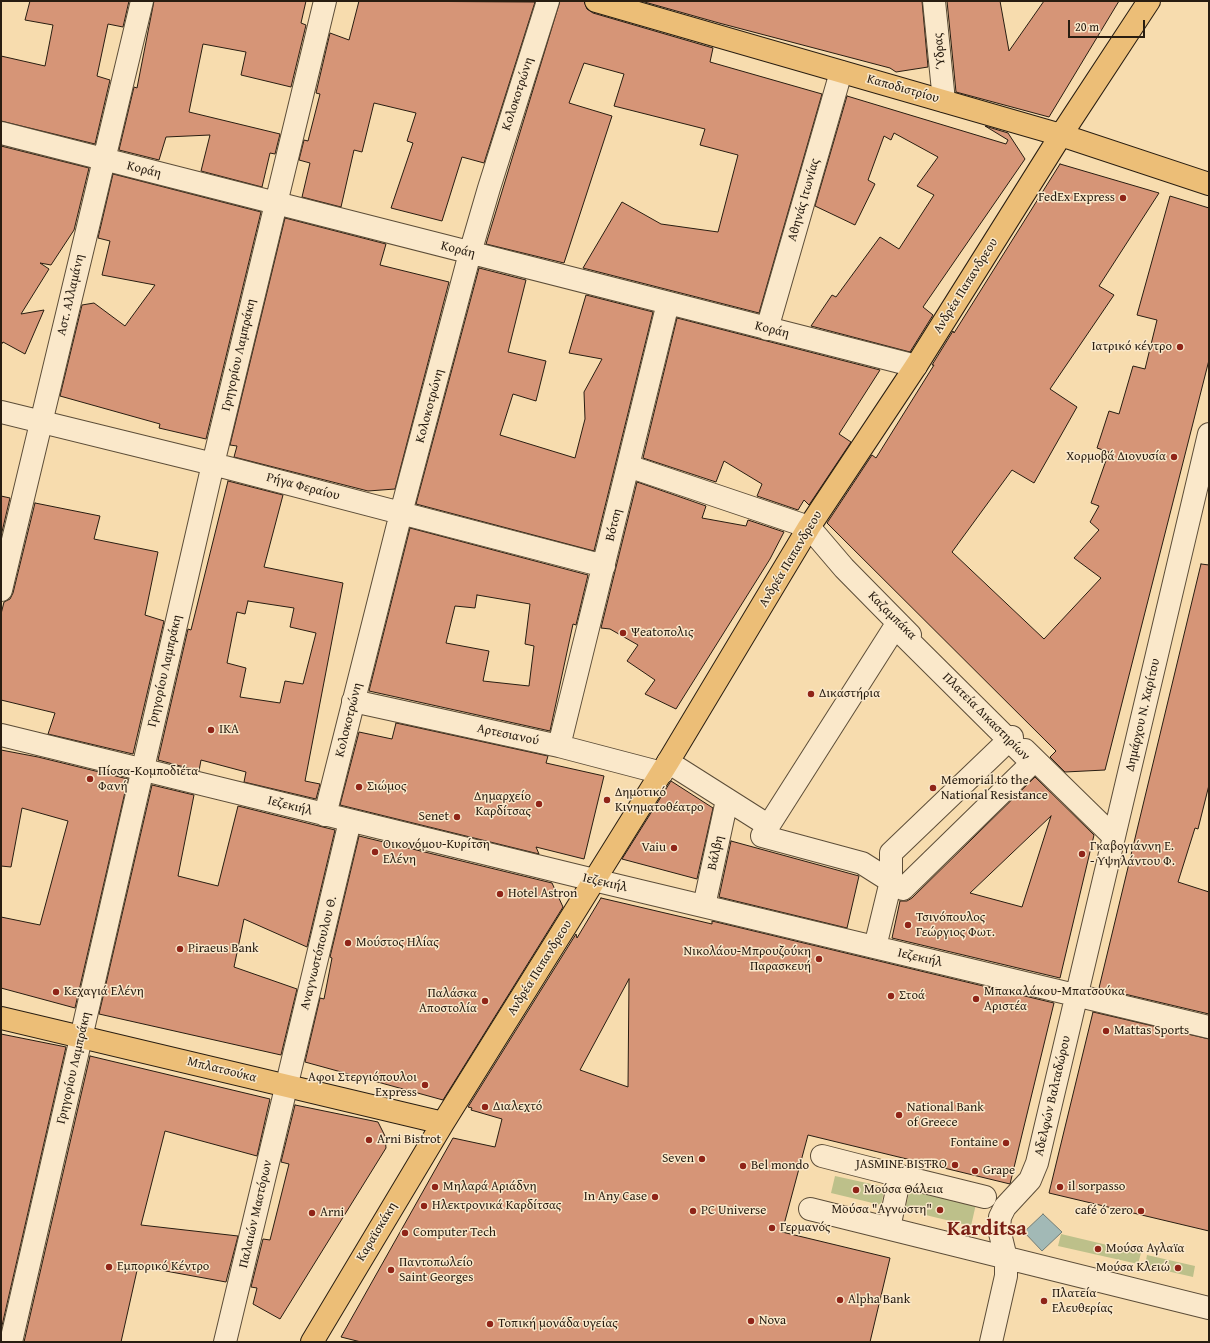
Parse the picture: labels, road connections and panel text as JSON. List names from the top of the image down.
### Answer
{
  "streets": {
    "main road": [
      "Καποδιστρίου",
      "Ανδρέα Παπανδρεου",
      "Μπλατσούκα",
      "Καραϊσκάκη"
    ],
    "street": [
      "Ύδρας",
      "Κολοκοτρώνη",
      "Κοράη",
      "Αθηνάς Ιτωνίας",
      "Αστ. Αλλαμάνη",
      "Γρηγορίου Λαμπράκη",
      "Ρήγα Φεραίου",
      "Βότση",
      "Καζαμπάκα",
      "Δημάρχου Ν. Χαρίτου",
      "Πλατεία Δικαστηρίων",
      "Αρτεσιανού",
      "Ιεζεκιήλ",
      "Βάλβη",
      "Αναγνωστόπουλου Θ.",
      "Αδελφών Βαλταδώρου",
      "Παλαιών Μαστόρων"
    ]
  },
  "crossings": [
    ["Ύδρας", "Καποδιστρίου"],
    ["Καποδιστρίου", "Αθηνάς Ιτωνίας"],
    ["Καποδιστρίου", "Ανδρέα Παπανδρεου"],
    ["Κολοκοτρώνη", "Κοράη"],
    ["Κολοκοτρώνη", "Ρήγα Φεραίου"],
    ["Κολοκοτρώνη", "Αρτεσιανού"],
    ["Κολοκοτρώνη", "Ιεζεκιήλ"],
    ["Κοράη", "Αθηνάς Ιτωνίας"],
    ["Κοράη", "Ανδρέα Παπανδρεου"],
    ["Κοράη", "Αστ. Αλλαμάνη"],
    ["Κοράη", "Γρηγορίου Λαμπράκη"],
    ["Κοράη", "Βότση"],
    ["Ανδρέα Παπανδρεου", "Καζαμπάκα"],
    ["Ανδρέα Παπανδρεου", "Αρτεσιανού"],
    ["Ανδρέα Παπανδρεου", "Ιεζεκιήλ"],
    ["Ανδρέα Παπανδρεου", "Μπλατσούκα"],
    ["Ανδρέα Παπανδρεου", "Καραϊσκάκη"],
    ["Αστ. Αλλαμάνη", "Ρήγα Φεραίου"],
    ["Γρηγορίου Λαμπράκη", "Ρήγα Φεραίου"],
    ["Γρηγορίου Λαμπράκη", "Ιεζεκιήλ"],
    ["Γρηγορίου Λαμπράκη", "Μπλατσούκα"],
    ["Ρήγα Φεραίου", "Βότση"],
    ["Βότση", "Αρτεσιανού"],
    ["Καζαμπάκα", "Δημάρχου Ν. Χαρίτου"],
    ["Καζαμπάκα", "Πλατεία Δικαστηρίων"],
    ["Δημάρχου Ν. Χαρίτου", "Ιεζεκιήλ"],
    ["Δημάρχου Ν. Χαρίτου", "Αδελφών Βαλταδώρου"],
    ["Πλατεία Δικαστηρίων", "Αρτεσιανού"],
    ["Αρτεσιανού", "Βάλβη"],
    ["Ιεζεκιήλ", "Βάλβη"],
    ["Ιεζεκιήλ", "Αναγνωστόπουλου Θ."],
    ["Ιεζεκιήλ", "Αδελφών Βαλταδώρου"],
    ["Αναγνωστόπουλου Θ.", "Μπλατσούκα"],
    ["Αναγνωστόπουλου Θ.", "Παλαιών Μαστόρων"],
    ["Μπλατσούκα", "Παλαιών Μαστόρων"],
    ["Μπλατσούκα", "Καραϊσκάκη"]
  ],
  "districts": ["Karditsa"],
  "places": [
    "FedEx Express",
    "Ιατρικό κέντρο",
    "Χορμοβά Διονυσία",
    "Ψeatοπολις",
    "Δικαστήρια",
    "ΙΚΑ",
    "Πίσσα-Κομποδιέτα Φανή",
    "Σιώμος",
    "Memorial to the National Resistance",
    "Δημοτικό Κινηματοθέατρο",
    "Δημαρχείο Καρδίτσας",
    "Senet",
    "Vaiu",
    "Οικονόμου-Κυρίτση Ελένη",
    "Γκαβογιάννη Ε. - Υψηλάντου Φ.",
    "Hotel Astron",
    "Τσινόπουλος Γεώργιος Φωτ.",
    "Μούστος Ηλίας",
    "Piraeus Bank",
    "Νικολάου-Μπρουζούκη Παρασκευή",
    "Κεχαγιά Ελένη",
    "Στοά",
    "Μπακαλάκου-Μπατσούκα Αριστέα",
    "Παλάσκα Αποστολία",
    "Mattas Sports",
    "Αφοι Στεργιόπουλοι Express",
    "Διαλεχτό",
    "National Bank of Greece",
    "Arni Bistrot",
    "Fontaine",
    "Seven",
    "JASMINE BISTRO",
    "Bel mondo",
    "Grape",
    "Μηλαρά Αριάδνη",
    "il sorpasso",
    "Μούσα Θάλεια",
    "In Any Case",
    "Ηλεκτρονικά Καρδίτσας",
    "Μούσα \"Αγνωστη\"",
    "PC Universe",
    "café ó zero",
    "Arni",
    "Γερμανός",
    "Computer Tech",
    "Μούσα Αγλαϊα",
    "Εμπορικό Κέντρο",
    "Μούσα Κλειώ",
    "Παντοπωλείο Saint Georges",
    "Alpha Bank",
    "Πλατεία Ελευθερίας",
    "Nova",
    "Τοπική μονάδα υγείας"
  ],
  "scale_bar": "20 m"
}
